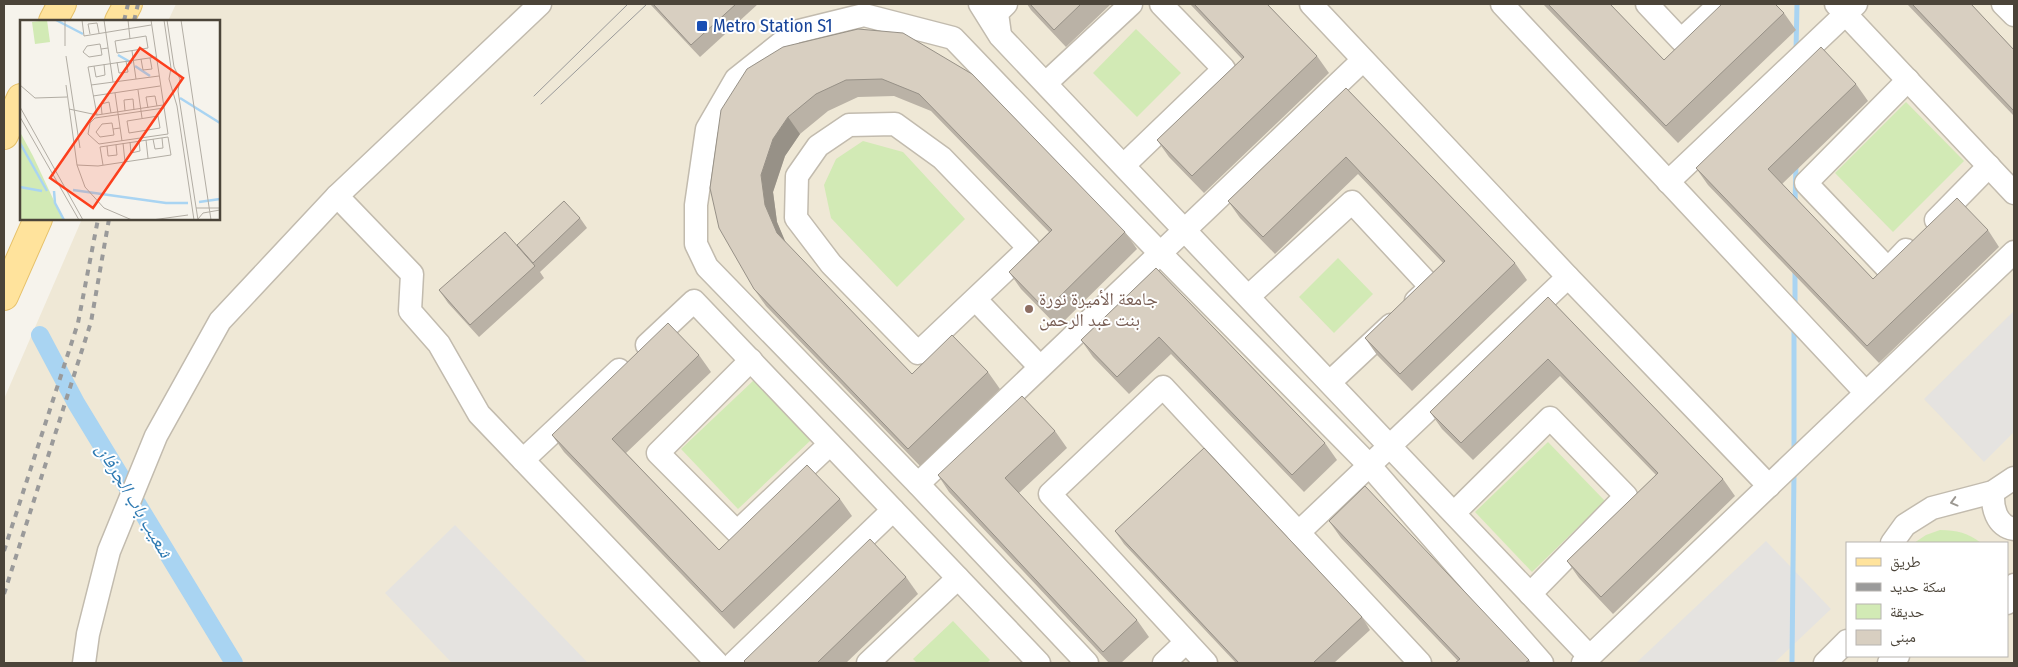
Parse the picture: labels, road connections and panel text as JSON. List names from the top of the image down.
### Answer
{
  "water": ["شعيب باب الجرفان"],
  "places": {
    "transit": ["Metro Station S1"],
    "other": ["جامعة الأميرة نورة بنت عبد الرحمن"]
  },
  "legend": [
    "طريق",
    "سكة حديد",
    "حديقة",
    "مبنى"
  ]
}
